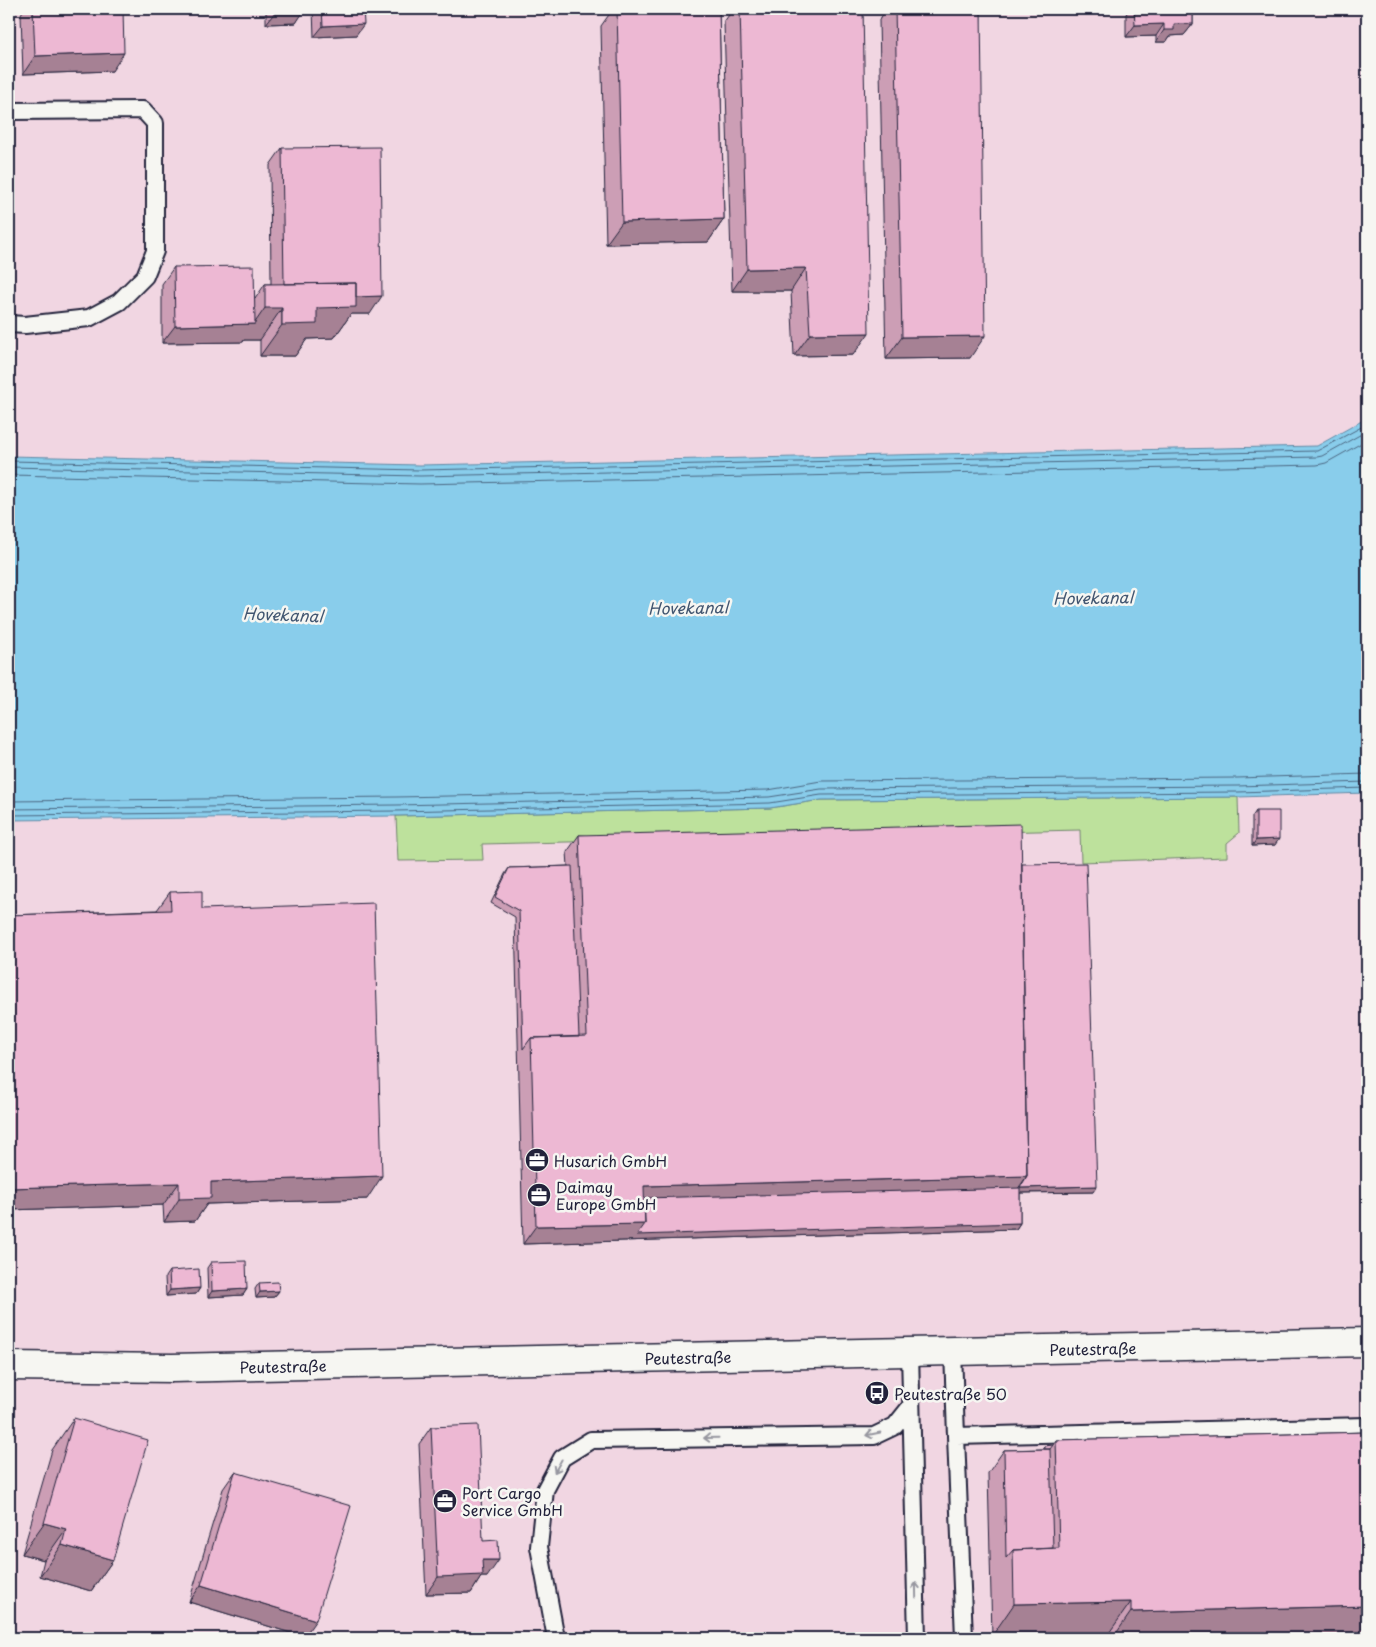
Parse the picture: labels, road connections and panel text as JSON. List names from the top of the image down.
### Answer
{
  "streets": {
    "street": ["Peutestraße"]
  },
  "water": ["Hovekanal"],
  "places": {
    "office": ["Husarich GmbH", "Daimay Europe GmbH", "Port Cargo Service GmbH"],
    "bus stop": ["Peutestraße 50"]
  }
}
